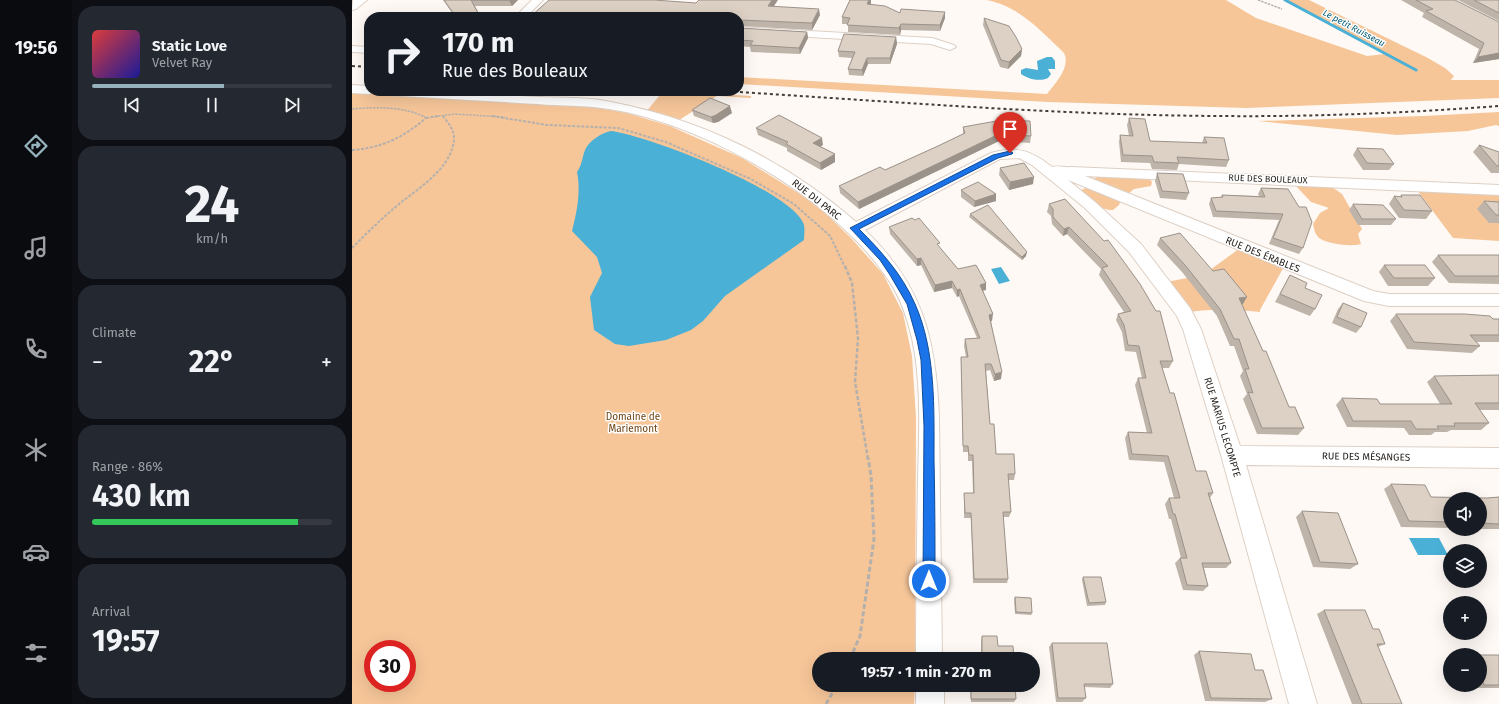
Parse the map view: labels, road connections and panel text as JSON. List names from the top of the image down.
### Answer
{
  "streets": {
    "street": [
      "RUE DES BOULEAUX",
      "RUE DU PARC",
      "RUE DES ÉRABLES",
      "RUE MARIUS LECOMPTE",
      "RUE DES MÉSANGES"
    ]
  },
  "crossings": [
    ["RUE DES BOULEAUX", "RUE DU PARC"],
    ["RUE DES BOULEAUX", "RUE DES ÉRABLES"],
    ["RUE DES BOULEAUX", "RUE MARIUS LECOMPTE"],
    ["RUE MARIUS LECOMPTE", "RUE DES MÉSANGES"]
  ],
  "water": ["Le petit Ruisseau"],
  "parks": ["Domaine de Mariemont"],
  "page": {
    "tabs": "19:56",
    "turn": ["170 m", "Rue des Bouleaux"],
    "song": ["Static Love", "Velvet Ray"],
    "tile": [
      ["24", "km/h"],
      "Climate",
      ["Range · 86%", "430 km"],
      ["Arrival", "19:57"]
    ],
    "heat": ["−", "22°", "+"],
    "map_buttons": ["+", "−"],
    "limit": "30",
    "trip": "19:57 · 1 min · 270 m"
  }
}
